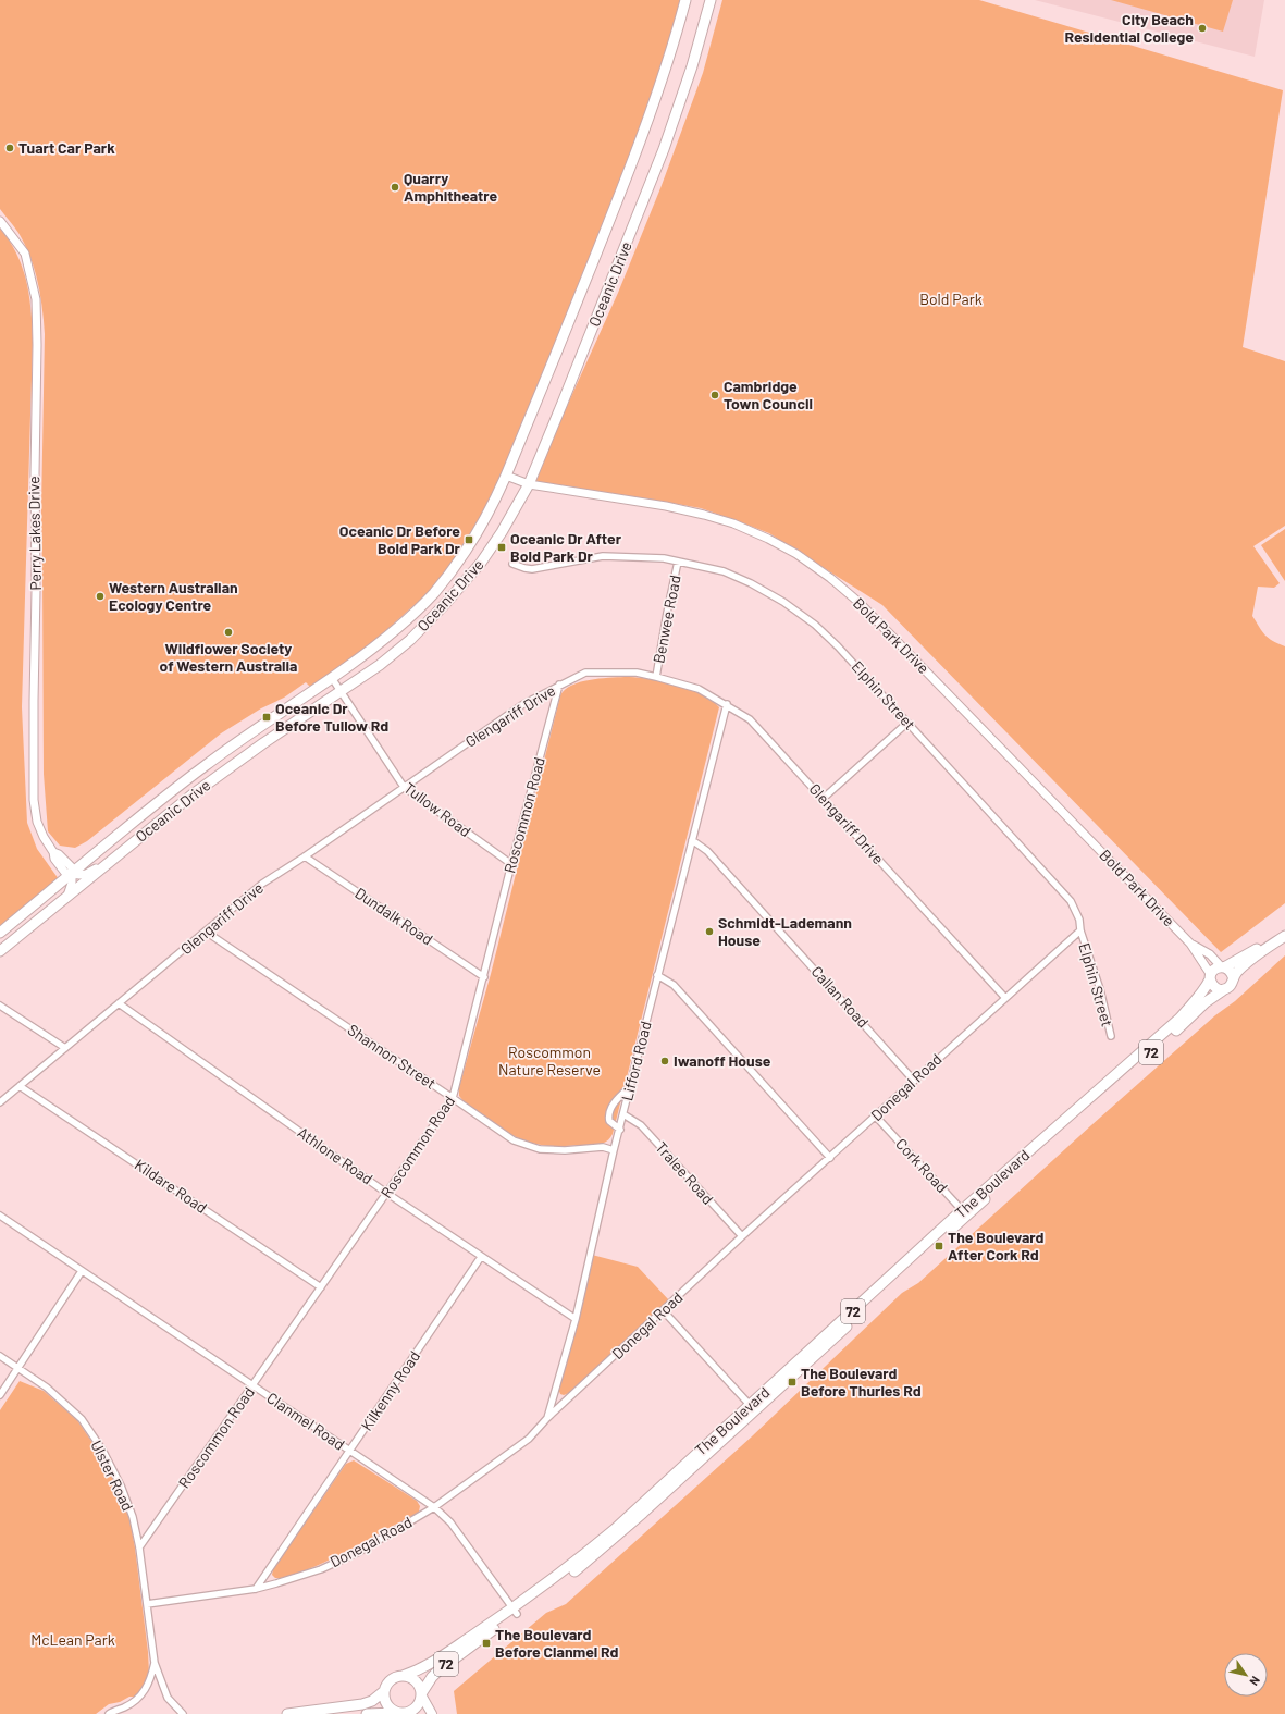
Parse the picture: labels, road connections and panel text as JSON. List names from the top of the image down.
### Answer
{
  "streets": {
    "main road": ["Oceanic Drive", "72", "The Boulevard"],
    "street": [
      "Perry Lakes Drive",
      "Benwee Road",
      "Bold Park Drive",
      "Elphin Street",
      "Glengariff Drive",
      "Tullow Road",
      "Roscommon Road",
      "Dundalk Road",
      "Callan Road",
      "Shannon Street",
      "Lifford Road",
      "Donegal Road",
      "Athlone Road",
      "Cork Road",
      "Tralee Road",
      "Kildare Road",
      "Kilkenny Road",
      "Clanmel Road",
      "Ulster Road"
    ]
  },
  "crossings": [
    ["Oceanic Drive", "Perry Lakes Drive"],
    ["Oceanic Drive", "Bold Park Drive"],
    ["Oceanic Drive", "Tullow Road"],
    ["Benwee Road", "Elphin Street"],
    ["Benwee Road", "Glengariff Drive"],
    ["Bold Park Drive", "The Boulevard"],
    ["Elphin Street", "Donegal Road"],
    ["Glengariff Drive", "Tullow Road"],
    ["Glengariff Drive", "Roscommon Road"],
    ["Glengariff Drive", "Dundalk Road"],
    ["Glengariff Drive", "Shannon Street"],
    ["Glengariff Drive", "Lifford Road"],
    ["Glengariff Drive", "Donegal Road"],
    ["Glengariff Drive", "Athlone Road"],
    ["Glengariff Drive", "Kildare Road"],
    ["Tullow Road", "Roscommon Road"],
    ["Roscommon Road", "Dundalk Road"],
    ["Roscommon Road", "Shannon Street"],
    ["Roscommon Road", "Athlone Road"],
    ["Roscommon Road", "Kildare Road"],
    ["Roscommon Road", "Clanmel Road"],
    ["Roscommon Road", "Ulster Road"],
    ["Callan Road", "Lifford Road"],
    ["Callan Road", "Donegal Road"],
    ["72", "The Boulevard"],
    ["Shannon Street", "Lifford Road"],
    ["Lifford Road", "Donegal Road"],
    ["Lifford Road", "Athlone Road"],
    ["Lifford Road", "Tralee Road"],
    ["Donegal Road", "Cork Road"],
    ["Donegal Road", "Tralee Road"],
    ["Donegal Road", "Kilkenny Road"],
    ["Donegal Road", "Clanmel Road"],
    ["Donegal Road", "Ulster Road"],
    ["Athlone Road", "Kilkenny Road"],
    ["Cork Road", "The Boulevard"],
    ["The Boulevard", "Clanmel Road"],
    ["Kilkenny Road", "Clanmel Road"]
  ],
  "parks": ["Bold Park", "Roscommon Nature Reserve", "McLean Park"],
  "places": {
    "other": [
      "City Beach Residential College",
      "Tuart Car Park",
      "Quarry Amphitheatre",
      "Cambridge Town Council",
      "Western Australian Ecology Centre",
      "Wildflower Society of Western Australia",
      "Schmidt-Lademann House",
      "Iwanoff House"
    ],
    "transit": [
      "Oceanic Dr Before Bold Park Dr",
      "Oceanic Dr After Bold Park Dr",
      "Oceanic Dr Before Tullow Rd",
      "The Boulevard After Cork Rd",
      "The Boulevard Before Thurles Rd",
      "The Boulevard Before Clanmel Rd"
    ]
  },
  "north": "bottom right"
}
